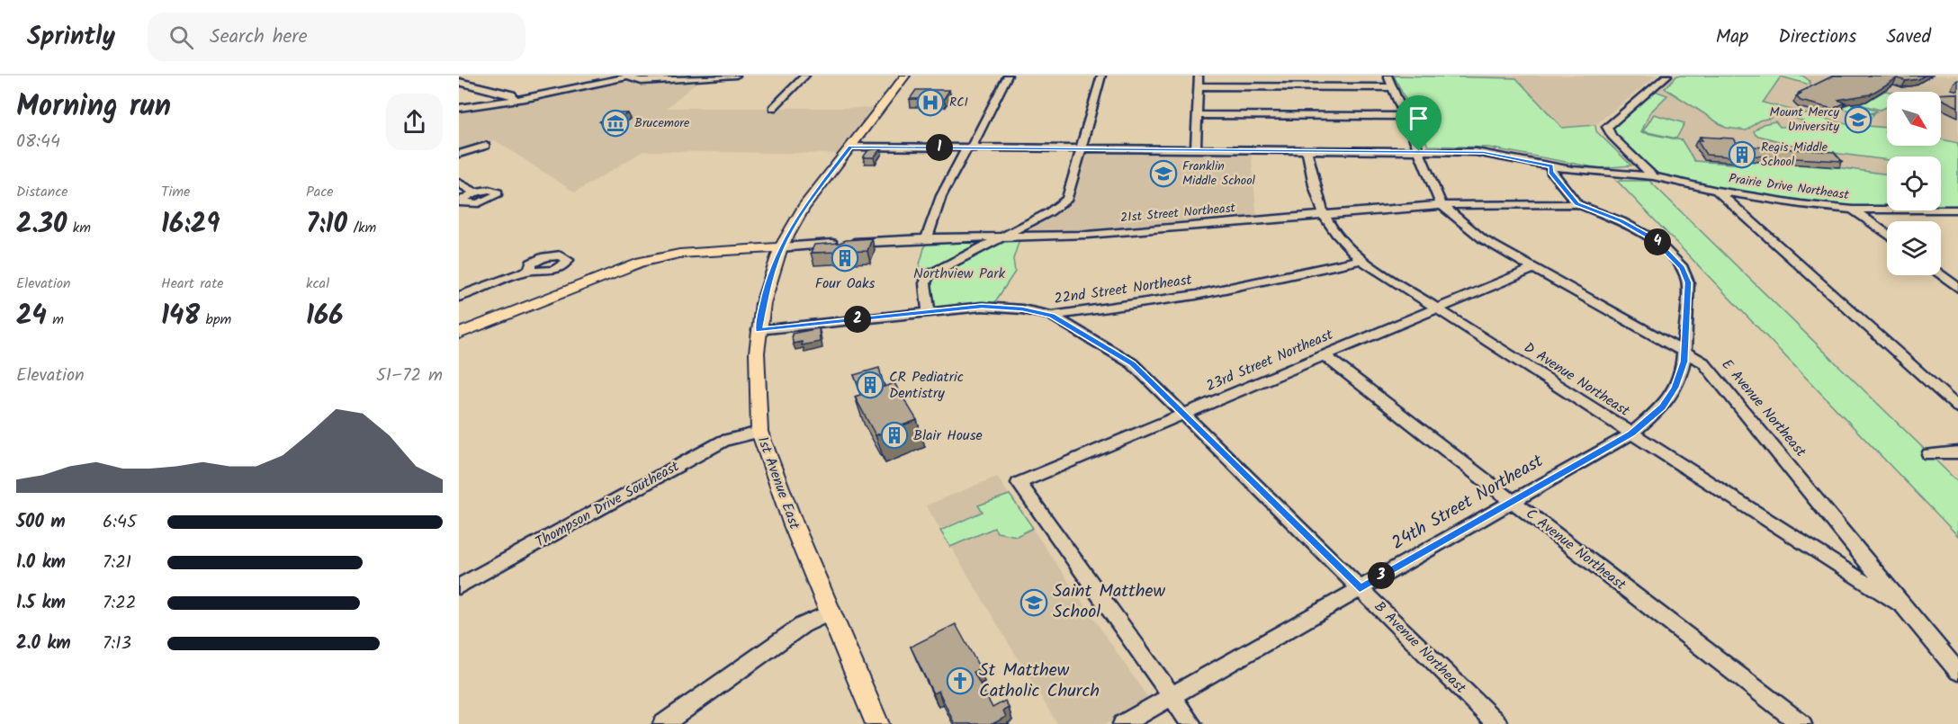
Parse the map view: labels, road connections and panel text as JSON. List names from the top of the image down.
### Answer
{
  "streets": {
    "main road": ["1st Avenue East"],
    "street": [
      "Prairie Drive Northeast",
      "21st Street Northeast",
      "22nd Street Northeast",
      "23rd Street Northeast",
      "D Avenue Northeast",
      "E Avenue Northeast",
      "24th Street Northeast",
      "Thompson Drive Southeast",
      "C Avenue Northeast",
      "B Avenue Northeast"
    ]
  },
  "crossings": [
    ["Prairie Drive Northeast", "D Avenue Northeast"],
    ["Prairie Drive Northeast", "E Avenue Northeast"],
    ["Prairie Drive Northeast", "1st Avenue East"],
    ["21st Street Northeast", "D Avenue Northeast"],
    ["21st Street Northeast", "E Avenue Northeast"],
    ["21st Street Northeast", "1st Avenue East"],
    ["21st Street Northeast", "24th Street Northeast"],
    ["22nd Street Northeast", "D Avenue Northeast"],
    ["22nd Street Northeast", "1st Avenue East"],
    ["22nd Street Northeast", "B Avenue Northeast"],
    ["23rd Street Northeast", "D Avenue Northeast"],
    ["23rd Street Northeast", "E Avenue Northeast"],
    ["23rd Street Northeast", "24th Street Northeast"],
    ["23rd Street Northeast", "C Avenue Northeast"],
    ["23rd Street Northeast", "B Avenue Northeast"],
    ["D Avenue Northeast", "E Avenue Northeast"],
    ["D Avenue Northeast", "24th Street Northeast"],
    ["E Avenue Northeast", "24th Street Northeast"],
    ["1st Avenue East", "Thompson Drive Southeast"],
    ["24th Street Northeast", "C Avenue Northeast"],
    ["24th Street Northeast", "B Avenue Northeast"]
  ],
  "parks": ["Northview Park"],
  "places": {
    "hospital": ["RCI"],
    "school or university": ["Mount Mercy University", "Franklin Middle School", "Saint Matthew School"],
    "museum": ["Brucemore"],
    "building": [
      "Regis Middle School",
      "Four Oaks",
      "CR Pediatric Dentistry",
      "Blair House"
    ],
    "church": ["St Matthew Catholic Church"]
  },
  "north": "bottom right",
  "page": {
    "header": "Sprintly",
    "search": "Search here",
    "nav": ["Map", "Directions", "Saved"],
    "heading": ["Morning run", "08:44"],
    "pins": [
      "1",
      "4",
      "2",
      "3"
    ],
    "stats": [
      ["Distance", "2.30 km"],
      ["Time", "16:29"],
      ["Pace", "7:10 /km"],
      ["Elevation", "24 m"],
      ["Heart rate", "148 bpm"],
      ["kcal", "166"]
    ],
    "chart": ["Elevation", "51–72 m"],
    "list": [
      {
        "name": "500 m",
        "note": "6:45"
      },
      {
        "name": "1.0 km",
        "note": "7:21"
      },
      {
        "name": "1.5 km",
        "note": "7:22"
      },
      {
        "name": "2.0 km",
        "note": "7:13"
      }
    ]
  }
}
